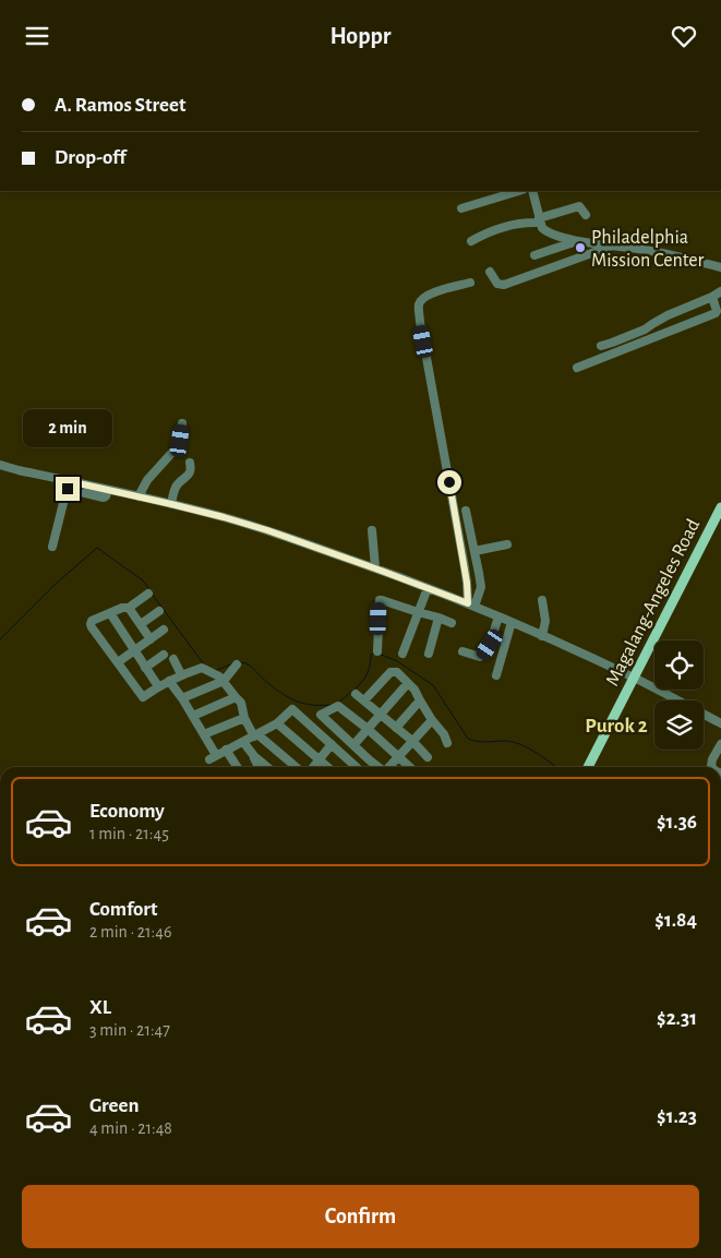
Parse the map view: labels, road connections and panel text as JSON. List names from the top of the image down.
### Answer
{
  "streets": {
    "main road": ["Magalang-Angeles Road"]
  },
  "districts": ["Purok 2"],
  "places": ["Philadelphia Mission Center"],
  "page": {
    "header": "Hoppr",
    "banner": ["A. Ramos Street", "Drop-off"],
    "bubble": "2 min",
    "list": [
      {
        "name": "Economy",
        "note": "1 min · 21:45",
        "value": "$1.36"
      },
      {
        "name": "Comfort",
        "note": "2 min · 21:46",
        "value": "$1.84"
      },
      {
        "name": "XL",
        "note": "3 min · 21:47",
        "value": "$2.31"
      },
      {
        "name": "Green",
        "note": "4 min · 21:48",
        "value": "$1.23"
      }
    ],
    "buttons": "Confirm"
  }
}
